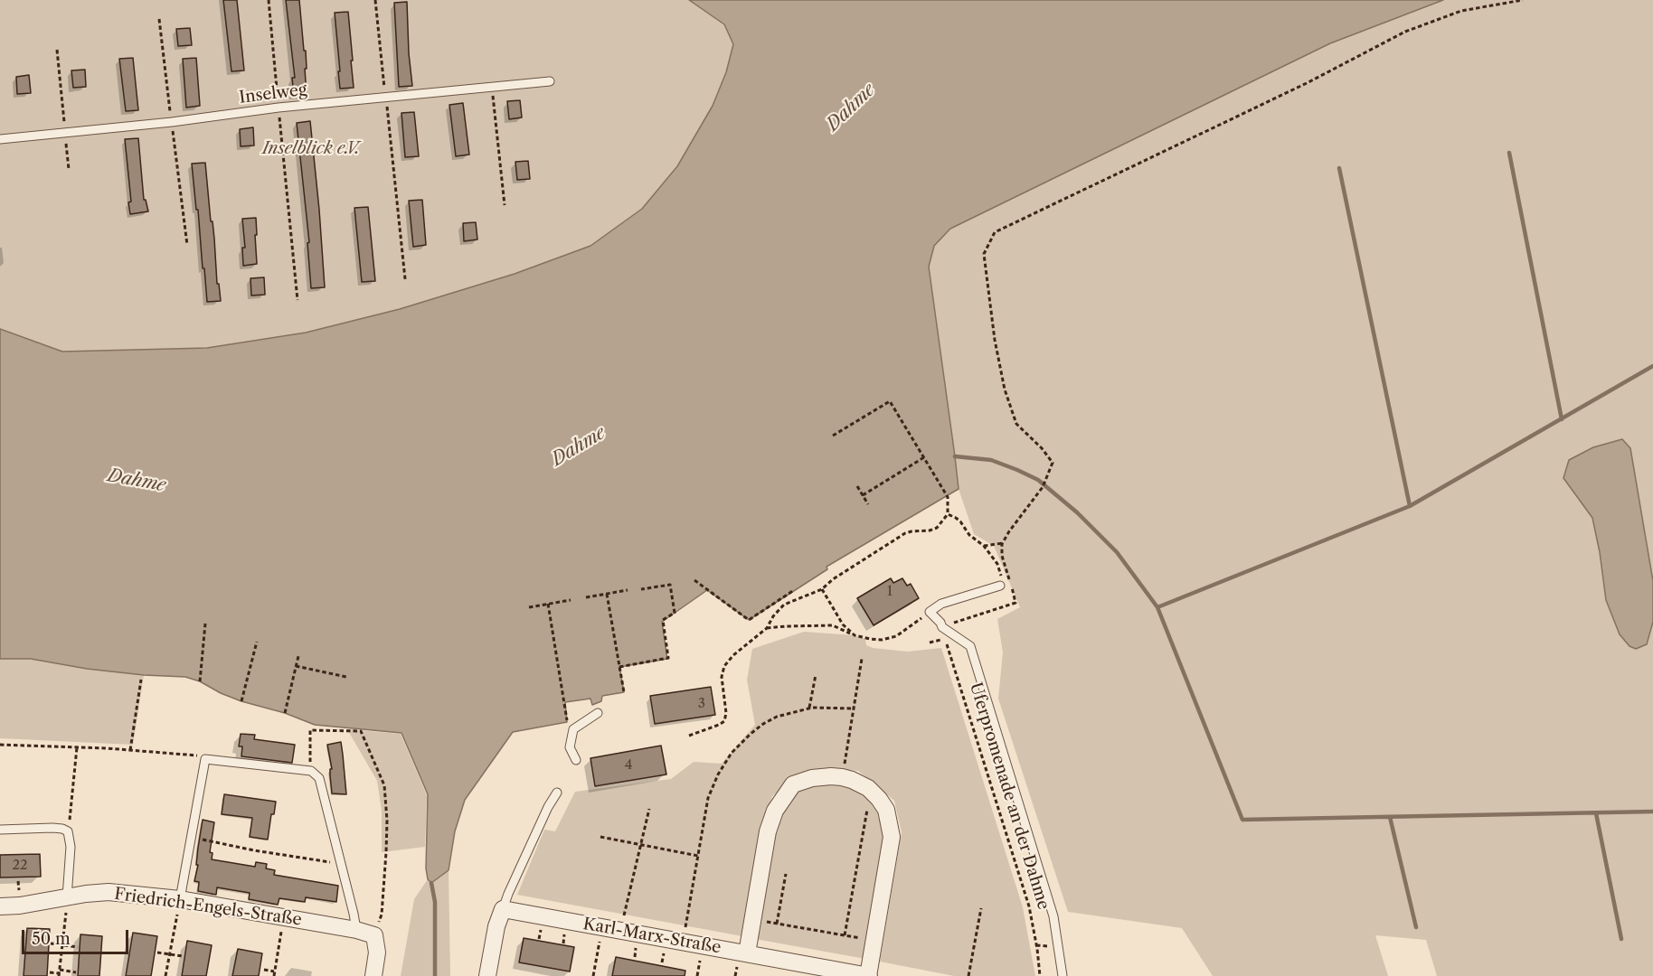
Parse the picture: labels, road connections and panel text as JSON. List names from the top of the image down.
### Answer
{
  "streets": {
    "street": ["Friedrich-Engels-Straße", "Karl-Marx-Straße"],
    "lane": ["Inselweg", "Uferpromenade an der Dahme"]
  },
  "water": ["Dahme"],
  "parks": ["Inselblick e.V."],
  "house_numbers": [
    "1",
    "3",
    "4",
    "22"
  ],
  "scale_bar": "50 m"
}
